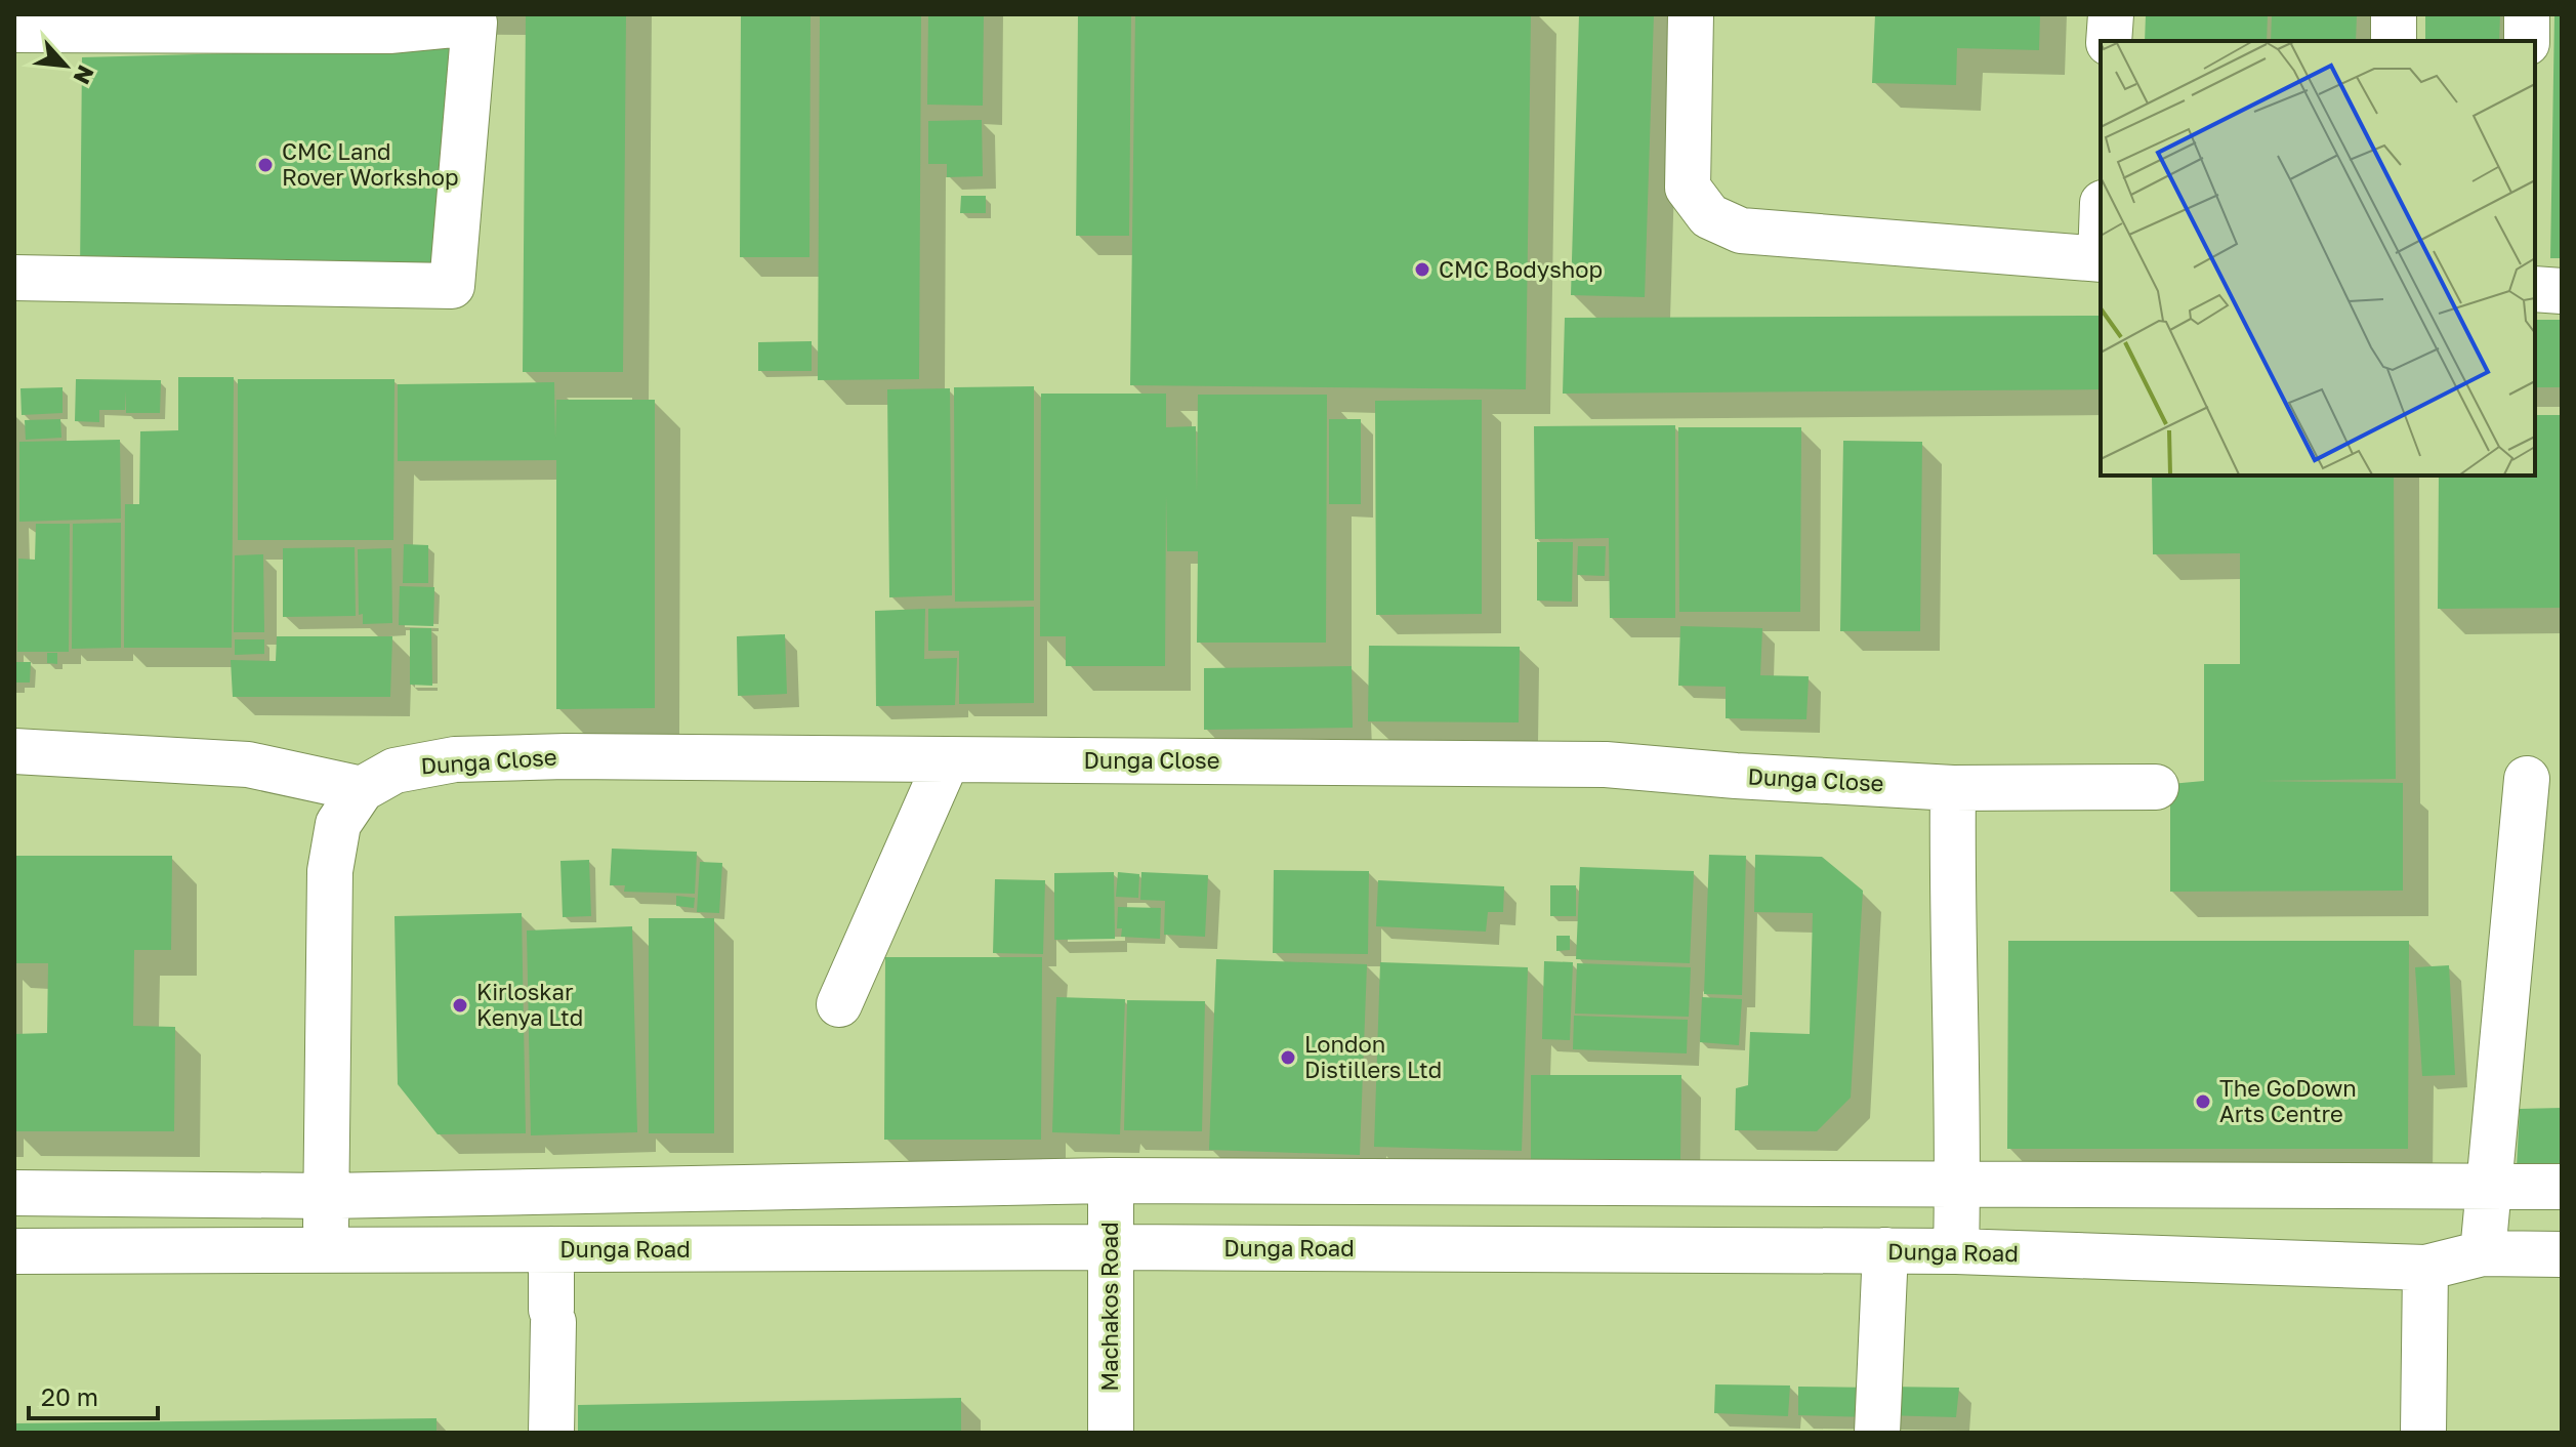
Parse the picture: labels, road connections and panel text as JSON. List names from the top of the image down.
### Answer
{
  "streets": {
    "street": ["Dunga Close", "Dunga Road", "Machakos Road"]
  },
  "crossings": [
    ["Dunga Close", "Dunga Road"],
    ["Dunga Road", "Machakos Road"]
  ],
  "places": [
    "CMC Land Rover Workshop",
    "CMC Bodyshop",
    "Kirloskar Kenya Ltd",
    "London Distillers Ltd",
    "The GoDown Arts Centre"
  ],
  "scale_bar": "20 m",
  "north": "bottom right"
}
